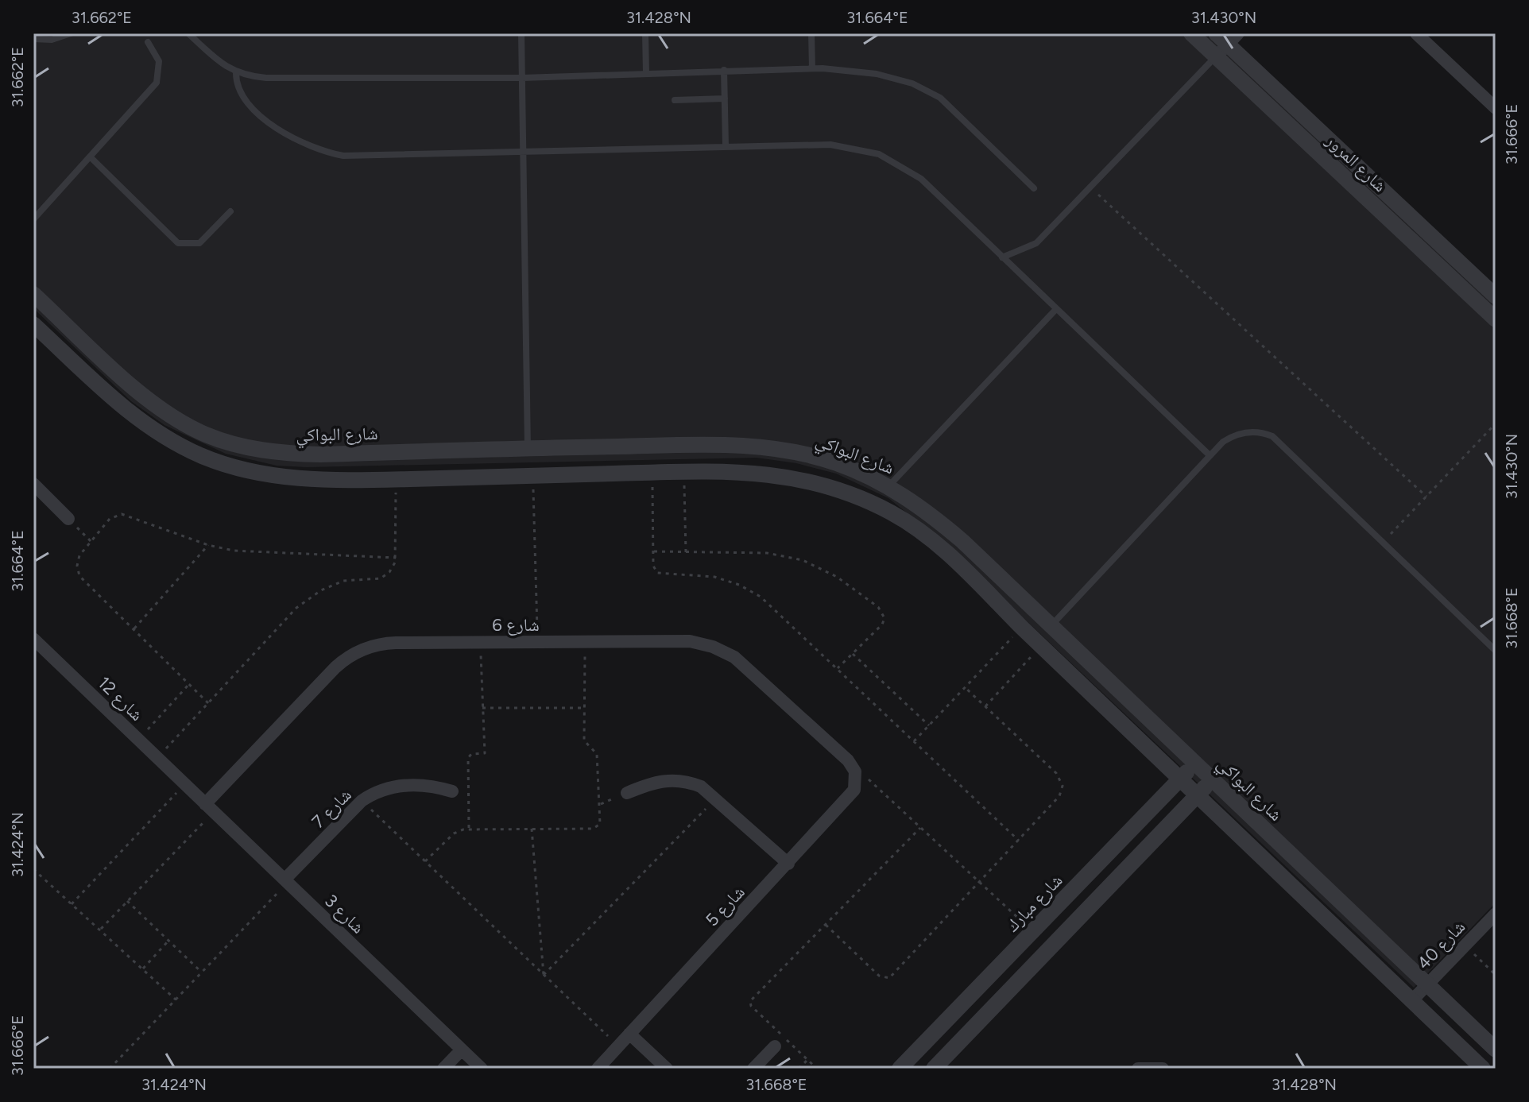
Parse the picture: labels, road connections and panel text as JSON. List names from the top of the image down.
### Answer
{
  "streets": {
    "street": [
      "شارع المرور",
      "شارع البواكي",
      "شارع 6",
      "شارع 12",
      "شارع 7",
      "شارع مبارك",
      "شارع 5",
      "شارع 3",
      "شارع 40"
    ]
  },
  "crossings": [
    ["شارع البواكي", "شارع مبارك"],
    ["شارع البواكي", "شارع 40"],
    ["شارع 6", "شارع 5"],
    ["شارع 6", "شارع 3"],
    ["شارع 12", "شارع 3"],
    ["شارع 7", "شارع 3"]
  ],
  "coordinates": [
    "31.662°E",
    "31.428°N",
    "31.664°E",
    "31.430°N",
    "31.666°E",
    "31.668°E",
    "31.424°N"
  ]
}
